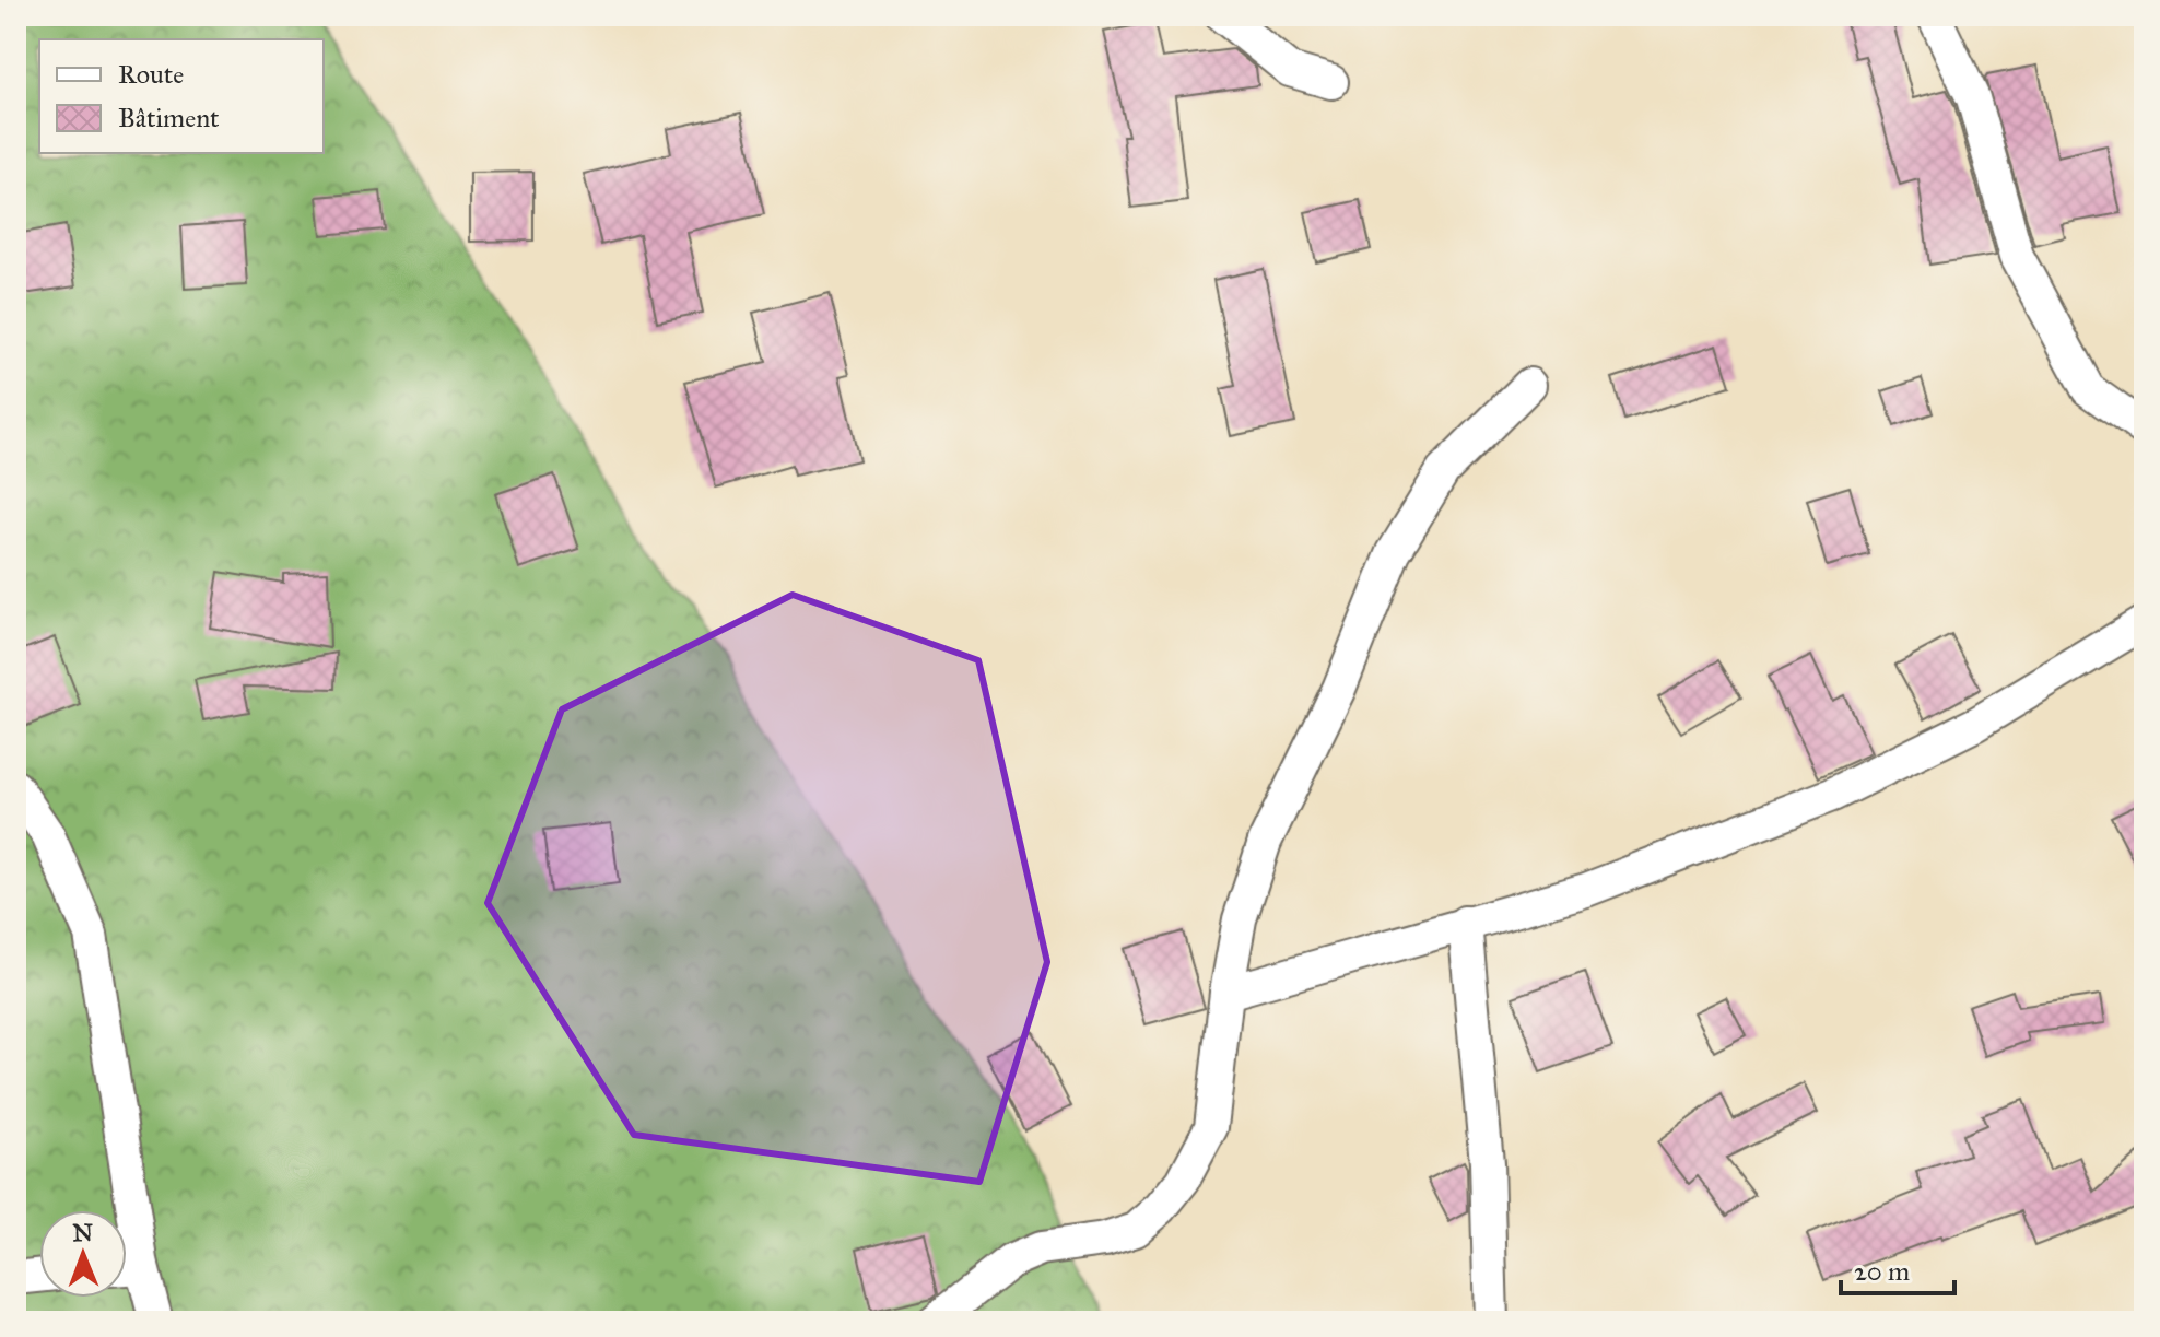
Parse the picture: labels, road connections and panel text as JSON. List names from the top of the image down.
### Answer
{
  "legend": ["Route", "Bâtiment"],
  "scale_bar": "20 m",
  "north": "top"
}
